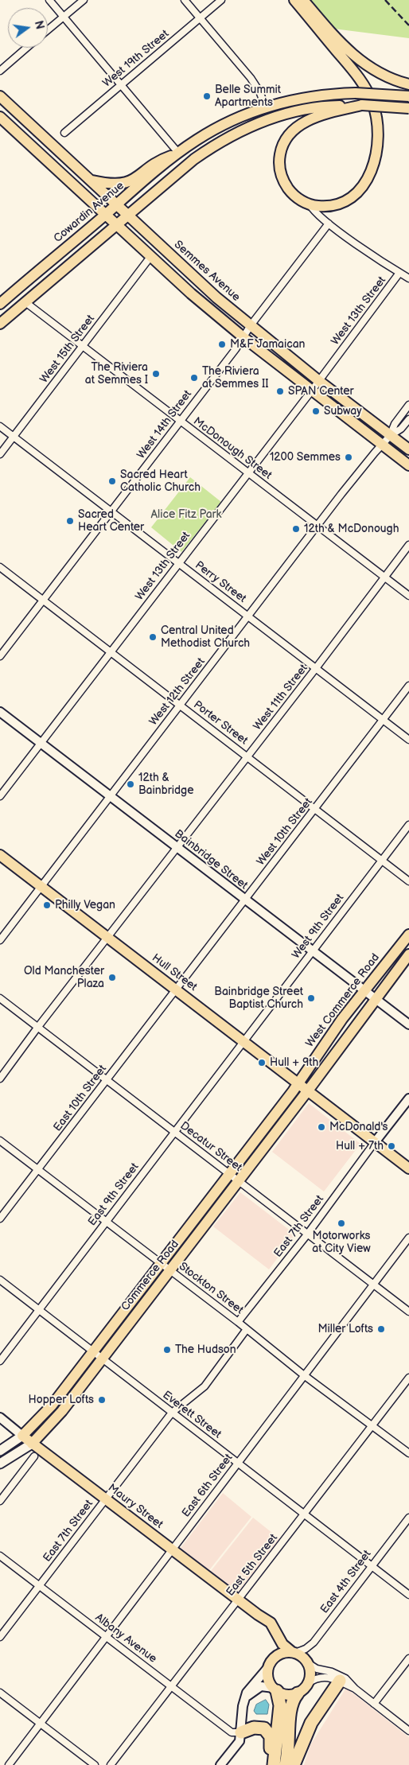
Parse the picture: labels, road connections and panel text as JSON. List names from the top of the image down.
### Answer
{
  "streets": {
    "main road": [
      "Cowardin Avenue",
      "Semmes Avenue",
      "Hull Street",
      "West Commerce Road",
      "Commerce Road",
      "Maury Street"
    ],
    "street": [
      "West 19th Street",
      "West 13th Street",
      "West 15th Street",
      "West 14th Street",
      "McDonough Street",
      "Perry Street",
      "West 12th Street",
      "West 11th Street",
      "Porter Street",
      "West 10th Street",
      "Bainbridge Street",
      "West 9th Street",
      "East 10th Street",
      "Decatur Street",
      "East 9th Street",
      "East 7th Street",
      "Stockton Street",
      "Everett Street",
      "East 6th Street",
      "East 5th Street",
      "East 4th Street",
      "Albany Avenue"
    ]
  },
  "crossings": [
    ["Cowardin Avenue", "Semmes Avenue"],
    ["Semmes Avenue", "West 13th Street"],
    ["Semmes Avenue", "West 14th Street"],
    ["Semmes Avenue", "West 12th Street"],
    ["West 13th Street", "McDonough Street"],
    ["West 13th Street", "Perry Street"],
    ["West 13th Street", "Porter Street"],
    ["West 13th Street", "Bainbridge Street"],
    ["West 15th Street", "McDonough Street"],
    ["West 15th Street", "Perry Street"],
    ["West 14th Street", "McDonough Street"],
    ["West 14th Street", "Perry Street"],
    ["West 14th Street", "Porter Street"],
    ["McDonough Street", "West 12th Street"],
    ["McDonough Street", "West 11th Street"],
    ["Perry Street", "West 12th Street"],
    ["Perry Street", "West 11th Street"],
    ["Perry Street", "West 10th Street"],
    ["West 12th Street", "Porter Street"],
    ["West 12th Street", "Bainbridge Street"],
    ["West 12th Street", "Hull Street"],
    ["West 11th Street", "Porter Street"],
    ["West 11th Street", "Bainbridge Street"],
    ["West 11th Street", "Hull Street"],
    ["West 11th Street", "Decatur Street"],
    ["Porter Street", "West 10th Street"],
    ["Porter Street", "West 9th Street"],
    ["West 10th Street", "Bainbridge Street"],
    ["West 10th Street", "Hull Street"],
    ["West 10th Street", "East 10th Street"],
    ["Bainbridge Street", "West 9th Street"],
    ["Bainbridge Street", "West Commerce Road"],
    ["West 9th Street", "Hull Street"],
    ["West 9th Street", "East 9th Street"],
    ["Hull Street", "West Commerce Road"],
    ["Hull Street", "East 10th Street"],
    ["Hull Street", "East 9th Street"],
    ["Hull Street", "East 7th Street"],
    ["Hull Street", "Commerce Road"],
    ["West Commerce Road", "Commerce Road"],
    ["East 10th Street", "Decatur Street"],
    ["East 10th Street", "Stockton Street"],
    ["Decatur Street", "East 9th Street"],
    ["Decatur Street", "East 7th Street"],
    ["Decatur Street", "Commerce Road"],
    ["Decatur Street", "East 6th Street"],
    ["East 9th Street", "Stockton Street"],
    ["East 9th Street", "Everett Street"],
    ["East 7th Street", "Stockton Street"],
    ["East 7th Street", "Everett Street"],
    ["East 7th Street", "Maury Street"],
    ["East 7th Street", "Albany Avenue"],
    ["Commerce Road", "Stockton Street"],
    ["Commerce Road", "Everett Street"],
    ["Commerce Road", "Maury Street"],
    ["Stockton Street", "East 6th Street"],
    ["Stockton Street", "East 5th Street"],
    ["Everett Street", "East 6th Street"],
    ["Everett Street", "East 5th Street"],
    ["Everett Street", "East 4th Street"],
    ["East 6th Street", "Maury Street"],
    ["East 6th Street", "Albany Avenue"],
    ["Maury Street", "East 5th Street"],
    ["Maury Street", "East 4th Street"],
    ["East 5th Street", "Albany Avenue"]
  ],
  "parks": ["Alice Fitz Park"],
  "places": [
    "Belle Summit Apartments",
    "M&F Jamaican",
    "The Riviera at Semmes I",
    "The Riviera at Semmes II",
    "SPAN Center",
    "Subway",
    "1200 Semmes",
    "Sacred Heart Catholic Church",
    "Sacred Heart Center",
    "12th & McDonough",
    "Central United Methodist Church",
    "12th & Bainbridge",
    "Philly Vegan",
    "Old Manchester Plaza",
    "Bainbridge Street Baptist Church",
    "Hull + 9th",
    "McDonald's",
    "Hull + 7th",
    "Motorworks at City View",
    "Miller Lofts",
    "The Hudson",
    "Hopper Lofts"
  ],
  "north": "right"
}
